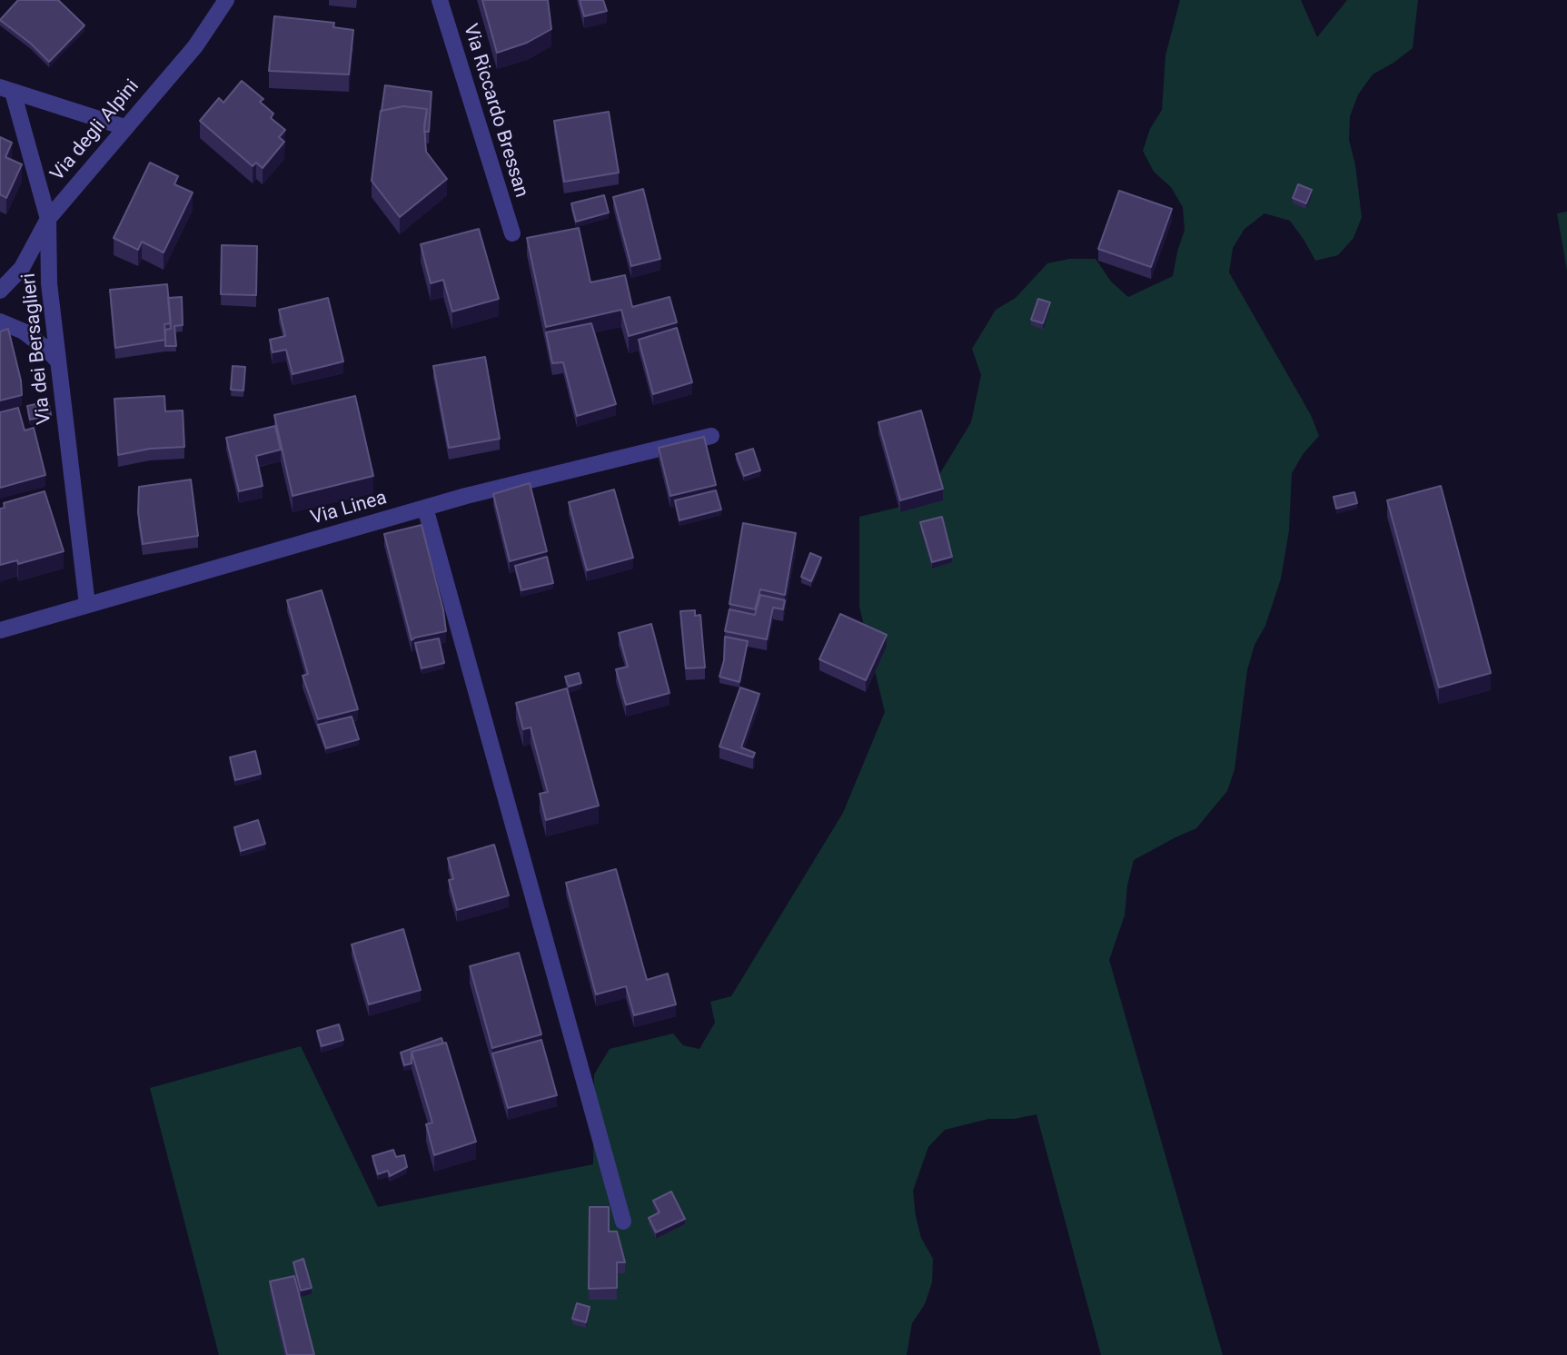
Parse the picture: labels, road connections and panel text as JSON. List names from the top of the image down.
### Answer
{
  "streets": {
    "street": [
      "Via Riccardo Bressan",
      "Via degli Alpini",
      "Via dei Bersaglieri",
      "Via Linea"
    ]
  },
  "crossings": [
    ["Via degli Alpini", "Via dei Bersaglieri"],
    ["Via dei Bersaglieri", "Via Linea"]
  ]
}
